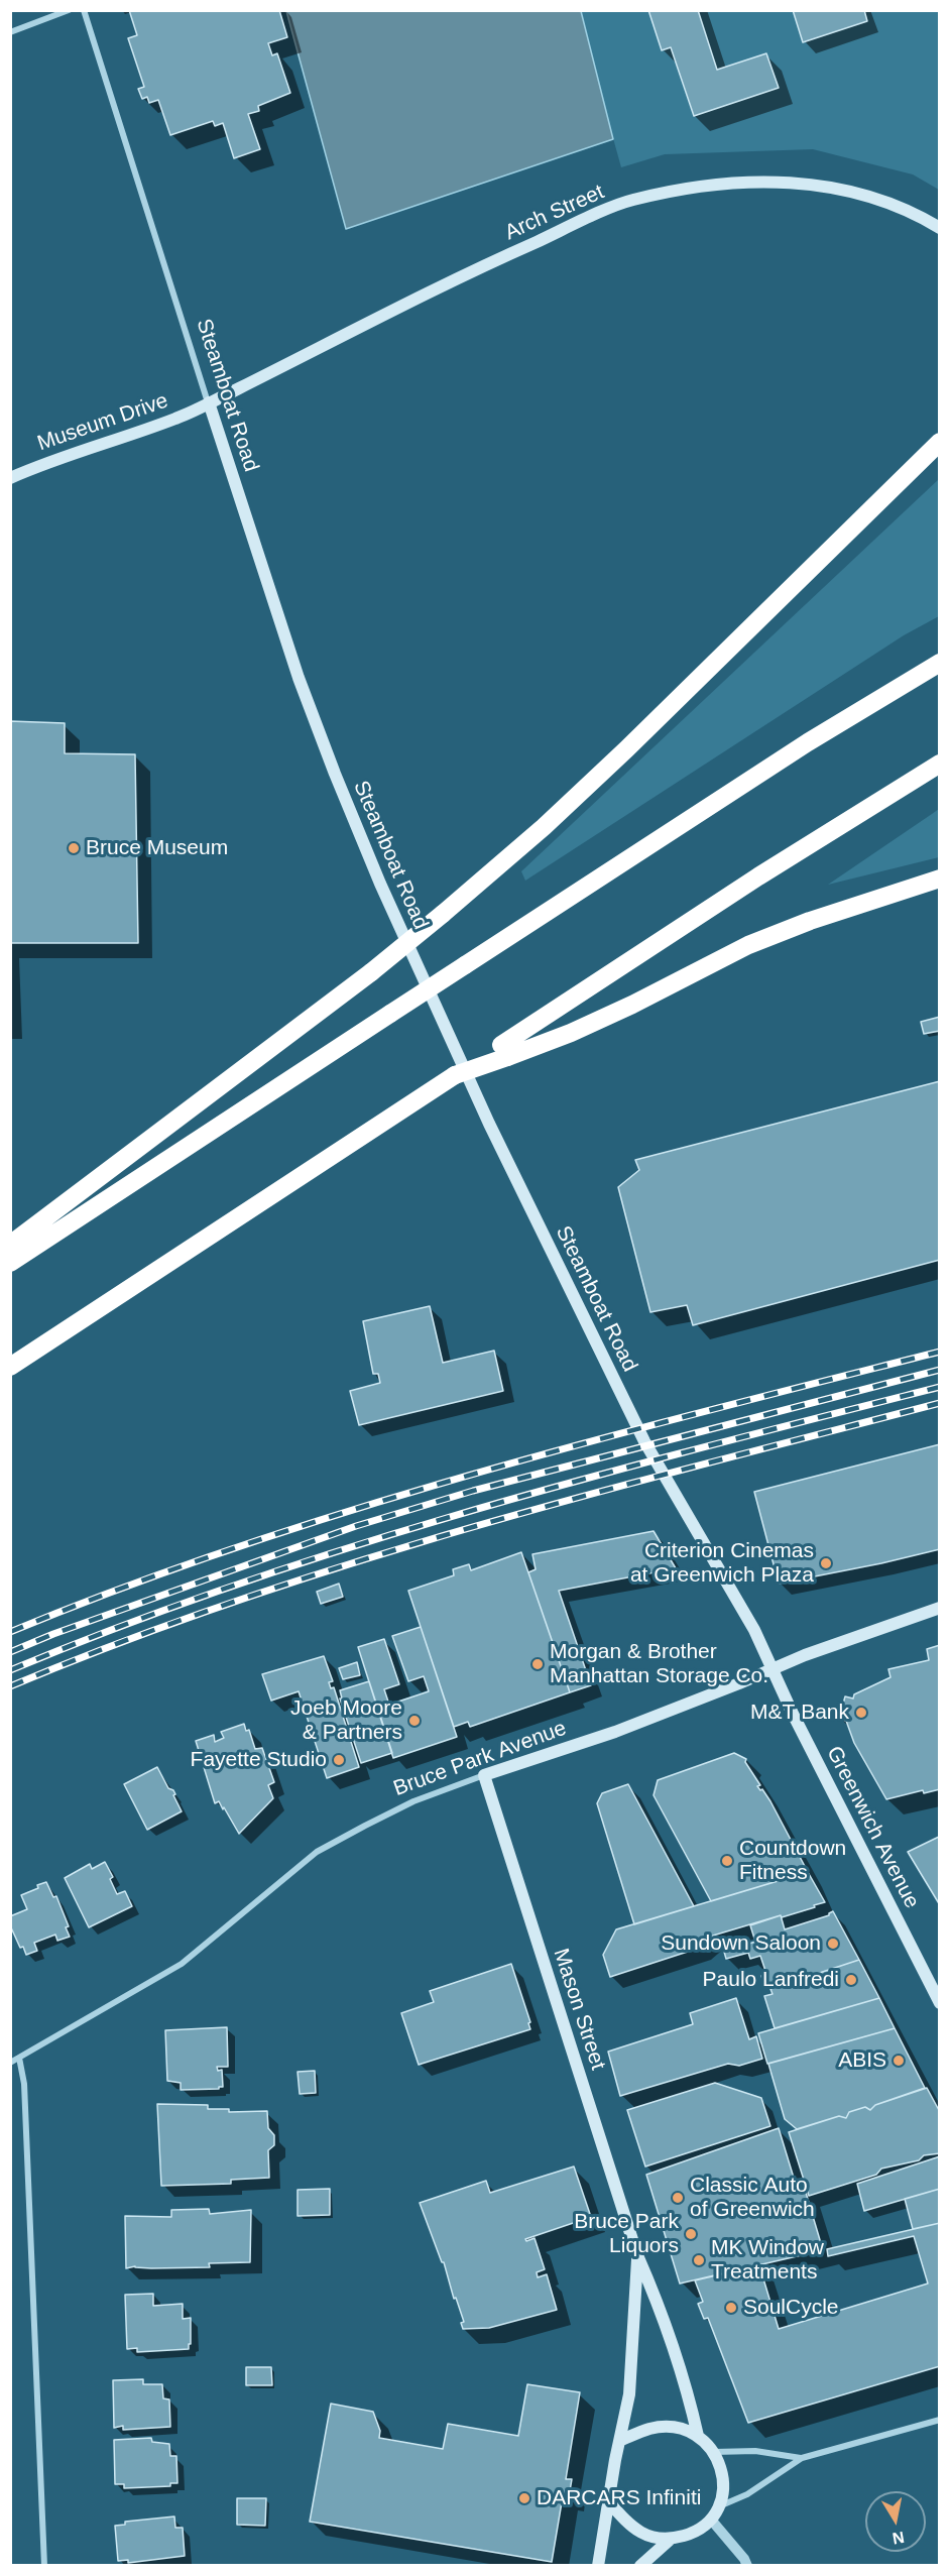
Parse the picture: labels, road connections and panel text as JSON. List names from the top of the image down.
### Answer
{
  "streets": {
    "main road": [
      "Arch Street",
      "Steamboat Road",
      "Museum Drive",
      "Bruce Park Avenue",
      "Greenwich Avenue",
      "Mason Street"
    ]
  },
  "crossings": [
    ["Arch Street", "Steamboat Road"],
    ["Arch Street", "Museum Drive"],
    ["Steamboat Road", "Museum Drive"],
    ["Steamboat Road", "Bruce Park Avenue"],
    ["Steamboat Road", "Greenwich Avenue"],
    ["Bruce Park Avenue", "Greenwich Avenue"],
    ["Bruce Park Avenue", "Mason Street"]
  ],
  "places": [
    "Bruce Museum",
    "Criterion Cinemas at Greenwich Plaza",
    "Morgan & Brother Manhattan Storage Co.",
    "M&T Bank",
    "Joeb Moore & Partners",
    "Fayette Studio",
    "Countdown Fitness",
    "Sundown Saloon",
    "Paulo Lanfredi",
    "ABIS",
    "Classic Auto of Greenwich",
    "Bruce Park Liquors",
    "MK Window Treatments",
    "SoulCycle",
    "DARCARS Infiniti"
  ],
  "north": "bottom"
}
